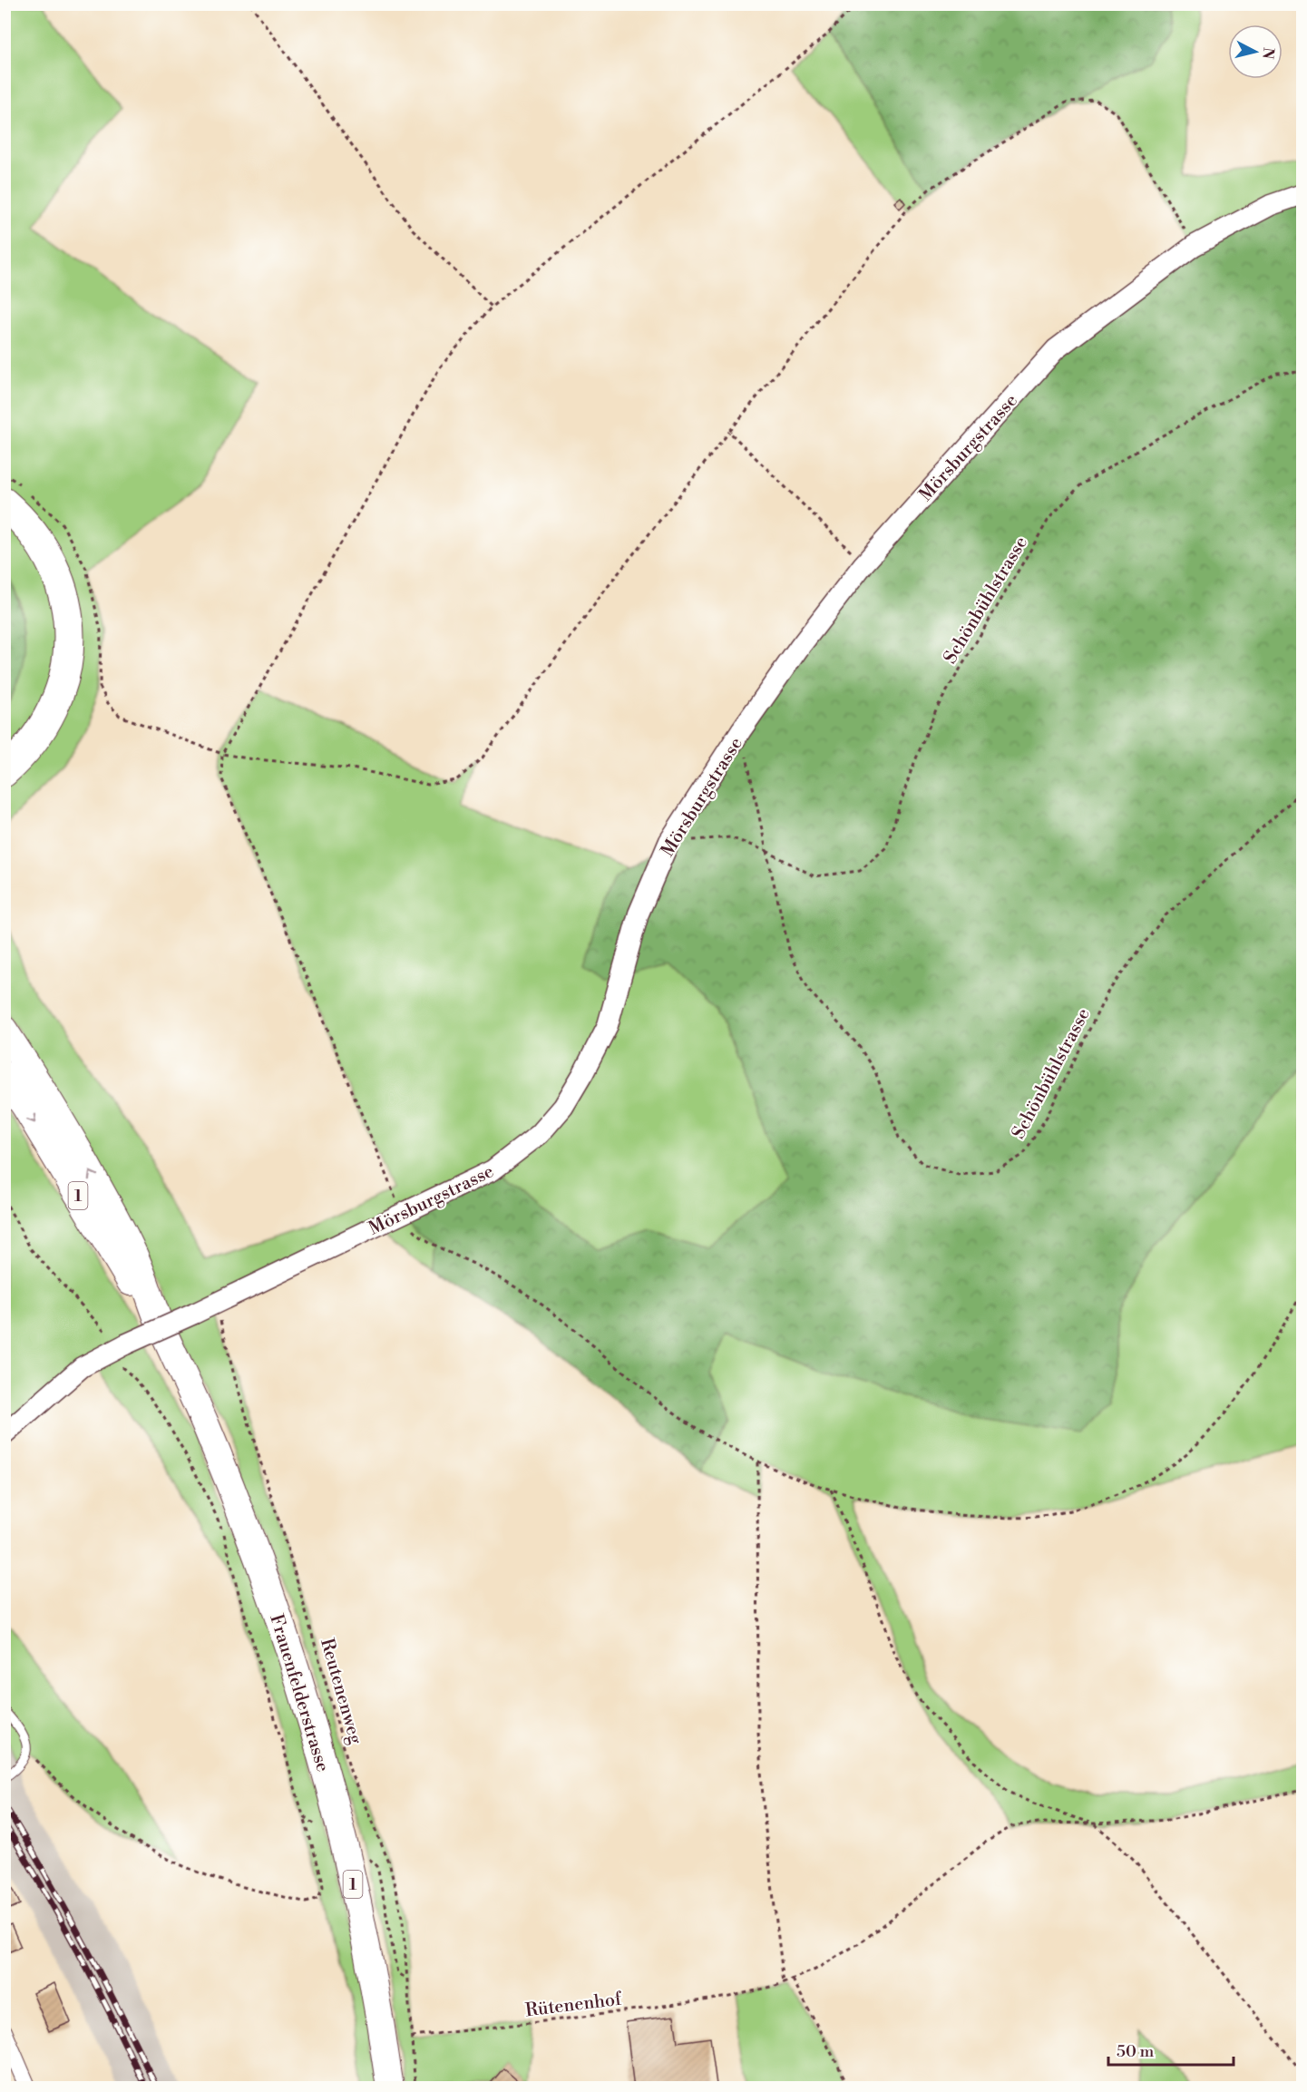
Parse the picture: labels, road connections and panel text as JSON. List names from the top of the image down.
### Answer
{
  "streets": {
    "main road": ["1", "Frauenfelderstrasse"],
    "street": ["Mörsburgstrasse"],
    "path": ["Schönbühlstrasse", "Reutenenweg", "Rütenenhof"]
  },
  "crossings": [
    ["Mörsburgstrasse", "Schönbühlstrasse"],
    ["Mörsburgstrasse", "Reutenenweg"],
    ["Reutenenweg", "Rütenenhof"]
  ],
  "scale_bar": "50 m",
  "north": "right"
}
